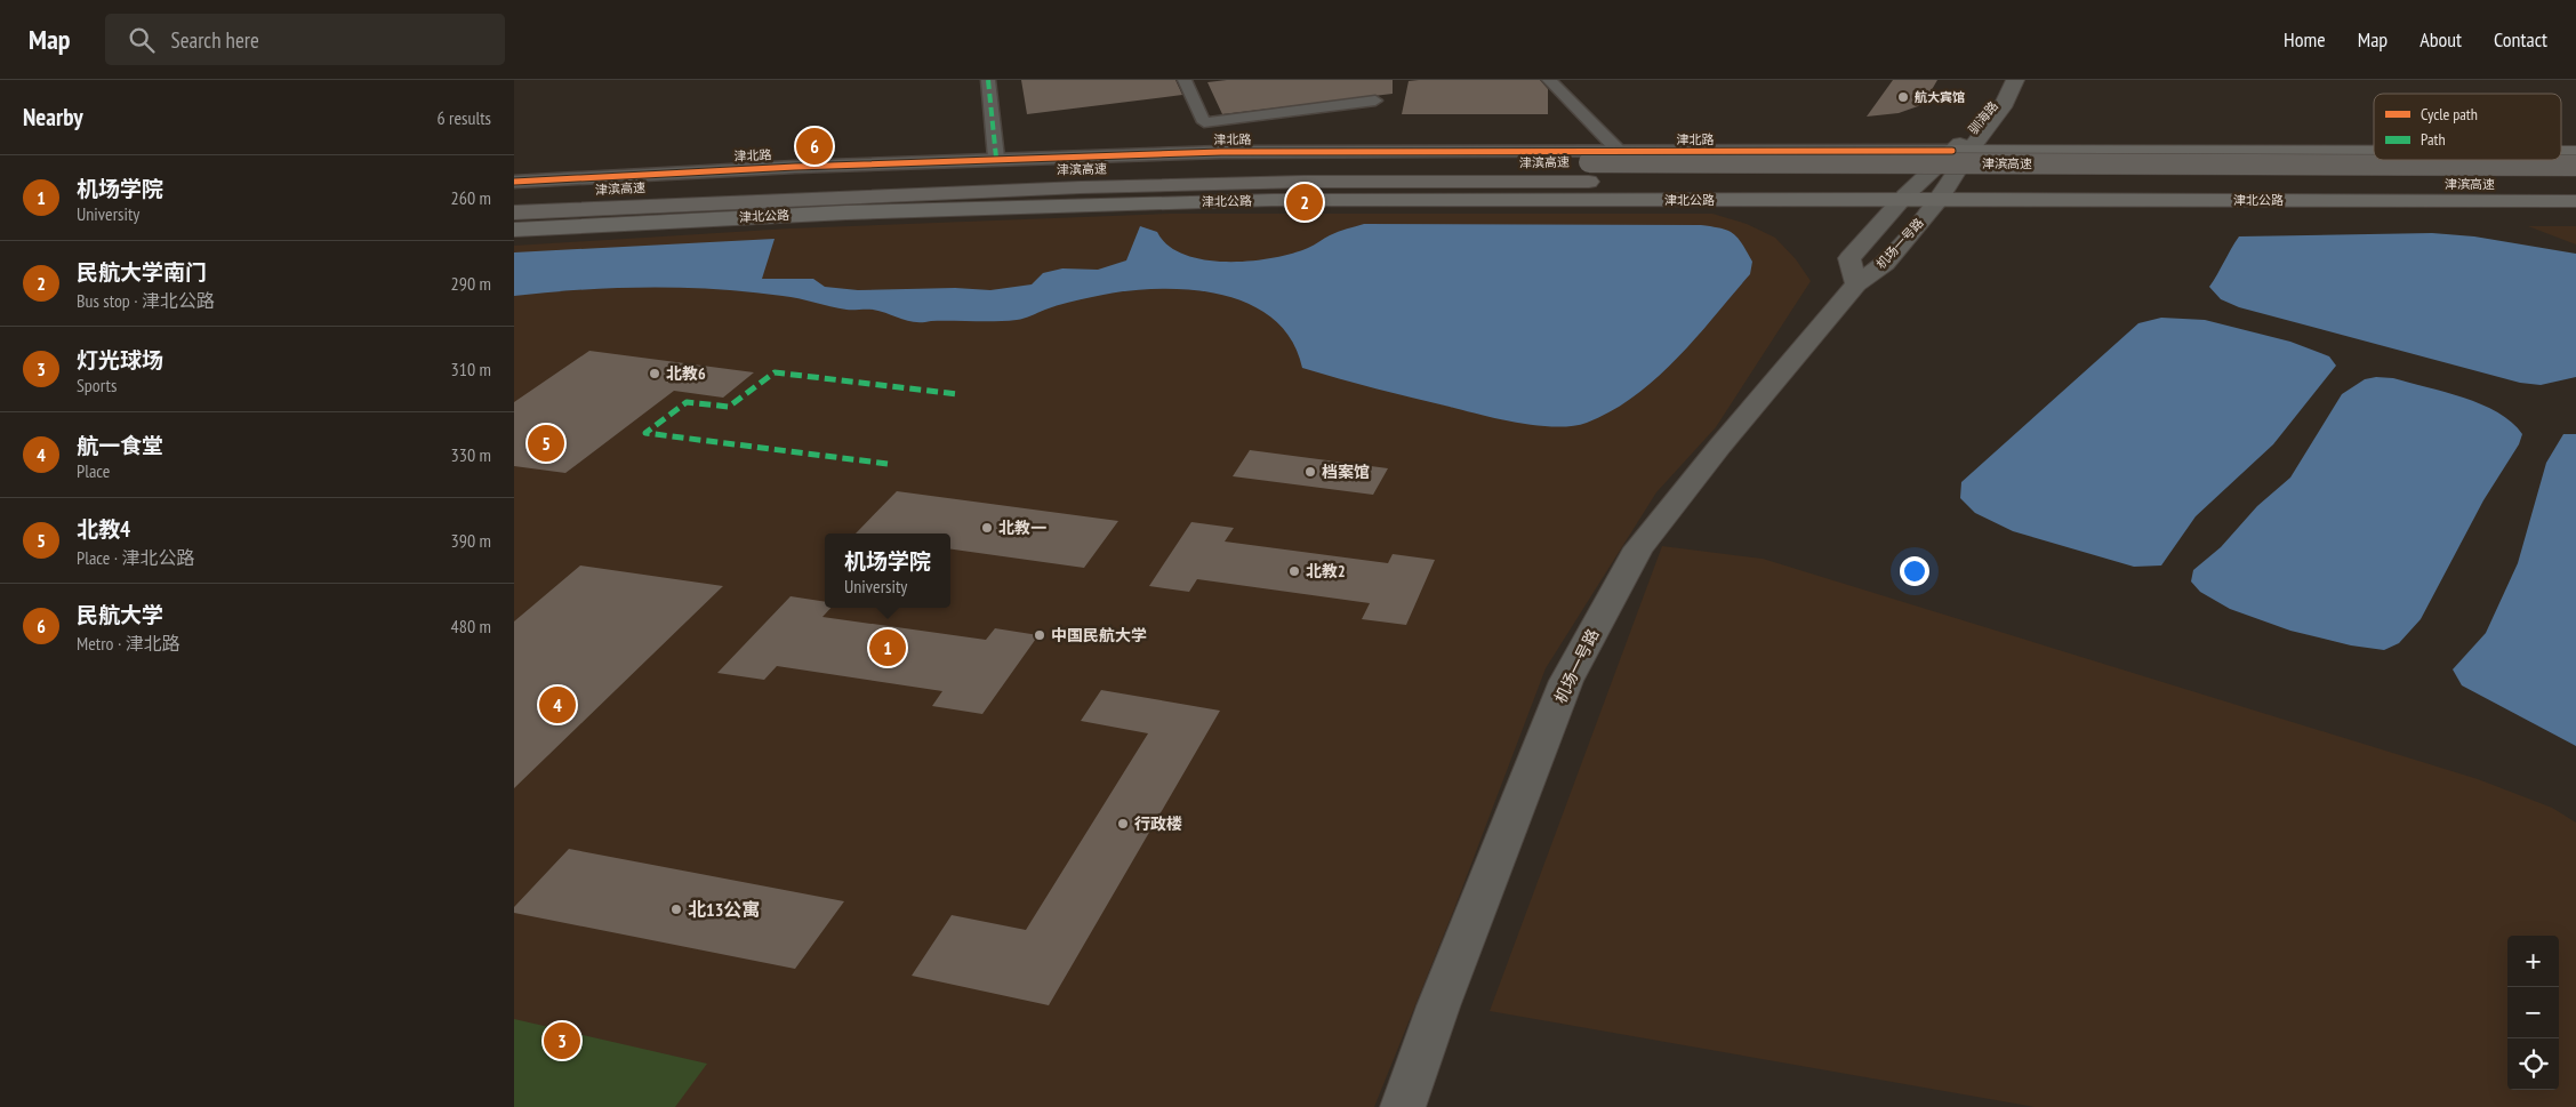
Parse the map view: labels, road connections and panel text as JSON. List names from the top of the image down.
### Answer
{
  "streets": {
    "highway": ["津滨高速"],
    "main road": ["驯海路", "津北公路", "机场一号路"],
    "street": ["津北路"]
  },
  "crossings": [
    ["驯海路", "津北路"],
    ["津北公路", "机场一号路"]
  ],
  "places": [
    "航大宾馆",
    "北教6",
    "档案馆",
    "北教一",
    "北教2",
    "中国民航大学",
    "行政楼",
    "北13公寓"
  ],
  "legend": ["Cycle path", "Path"],
  "page": {
    "header": "Map",
    "search": "Search here",
    "nav": [
      "Home",
      "Map",
      "About",
      "Contact"
    ],
    "heading": ["Nearby", "6 results"],
    "pins": [
      "6",
      "2",
      "5",
      "1",
      "4",
      "3"
    ],
    "list": [
      {
        "mark": "1",
        "name": "机场学院",
        "note": "University",
        "value": "260 m"
      },
      {
        "mark": "2",
        "name": "民航大学南门",
        "note": "Bus stop · 津北公路",
        "value": "290 m"
      },
      {
        "mark": "3",
        "name": "灯光球场",
        "note": "Sports",
        "value": "310 m"
      },
      {
        "mark": "4",
        "name": "航一食堂",
        "note": "Place",
        "value": "330 m"
      },
      {
        "mark": "5",
        "name": "北教4",
        "note": "Place · 津北公路",
        "value": "390 m"
      },
      {
        "mark": "6",
        "name": "民航大学",
        "note": "Metro · 津北路",
        "value": "480 m"
      }
    ],
    "popup": ["机场学院", "University"],
    "map_buttons": ["+", "−"]
  }
}
